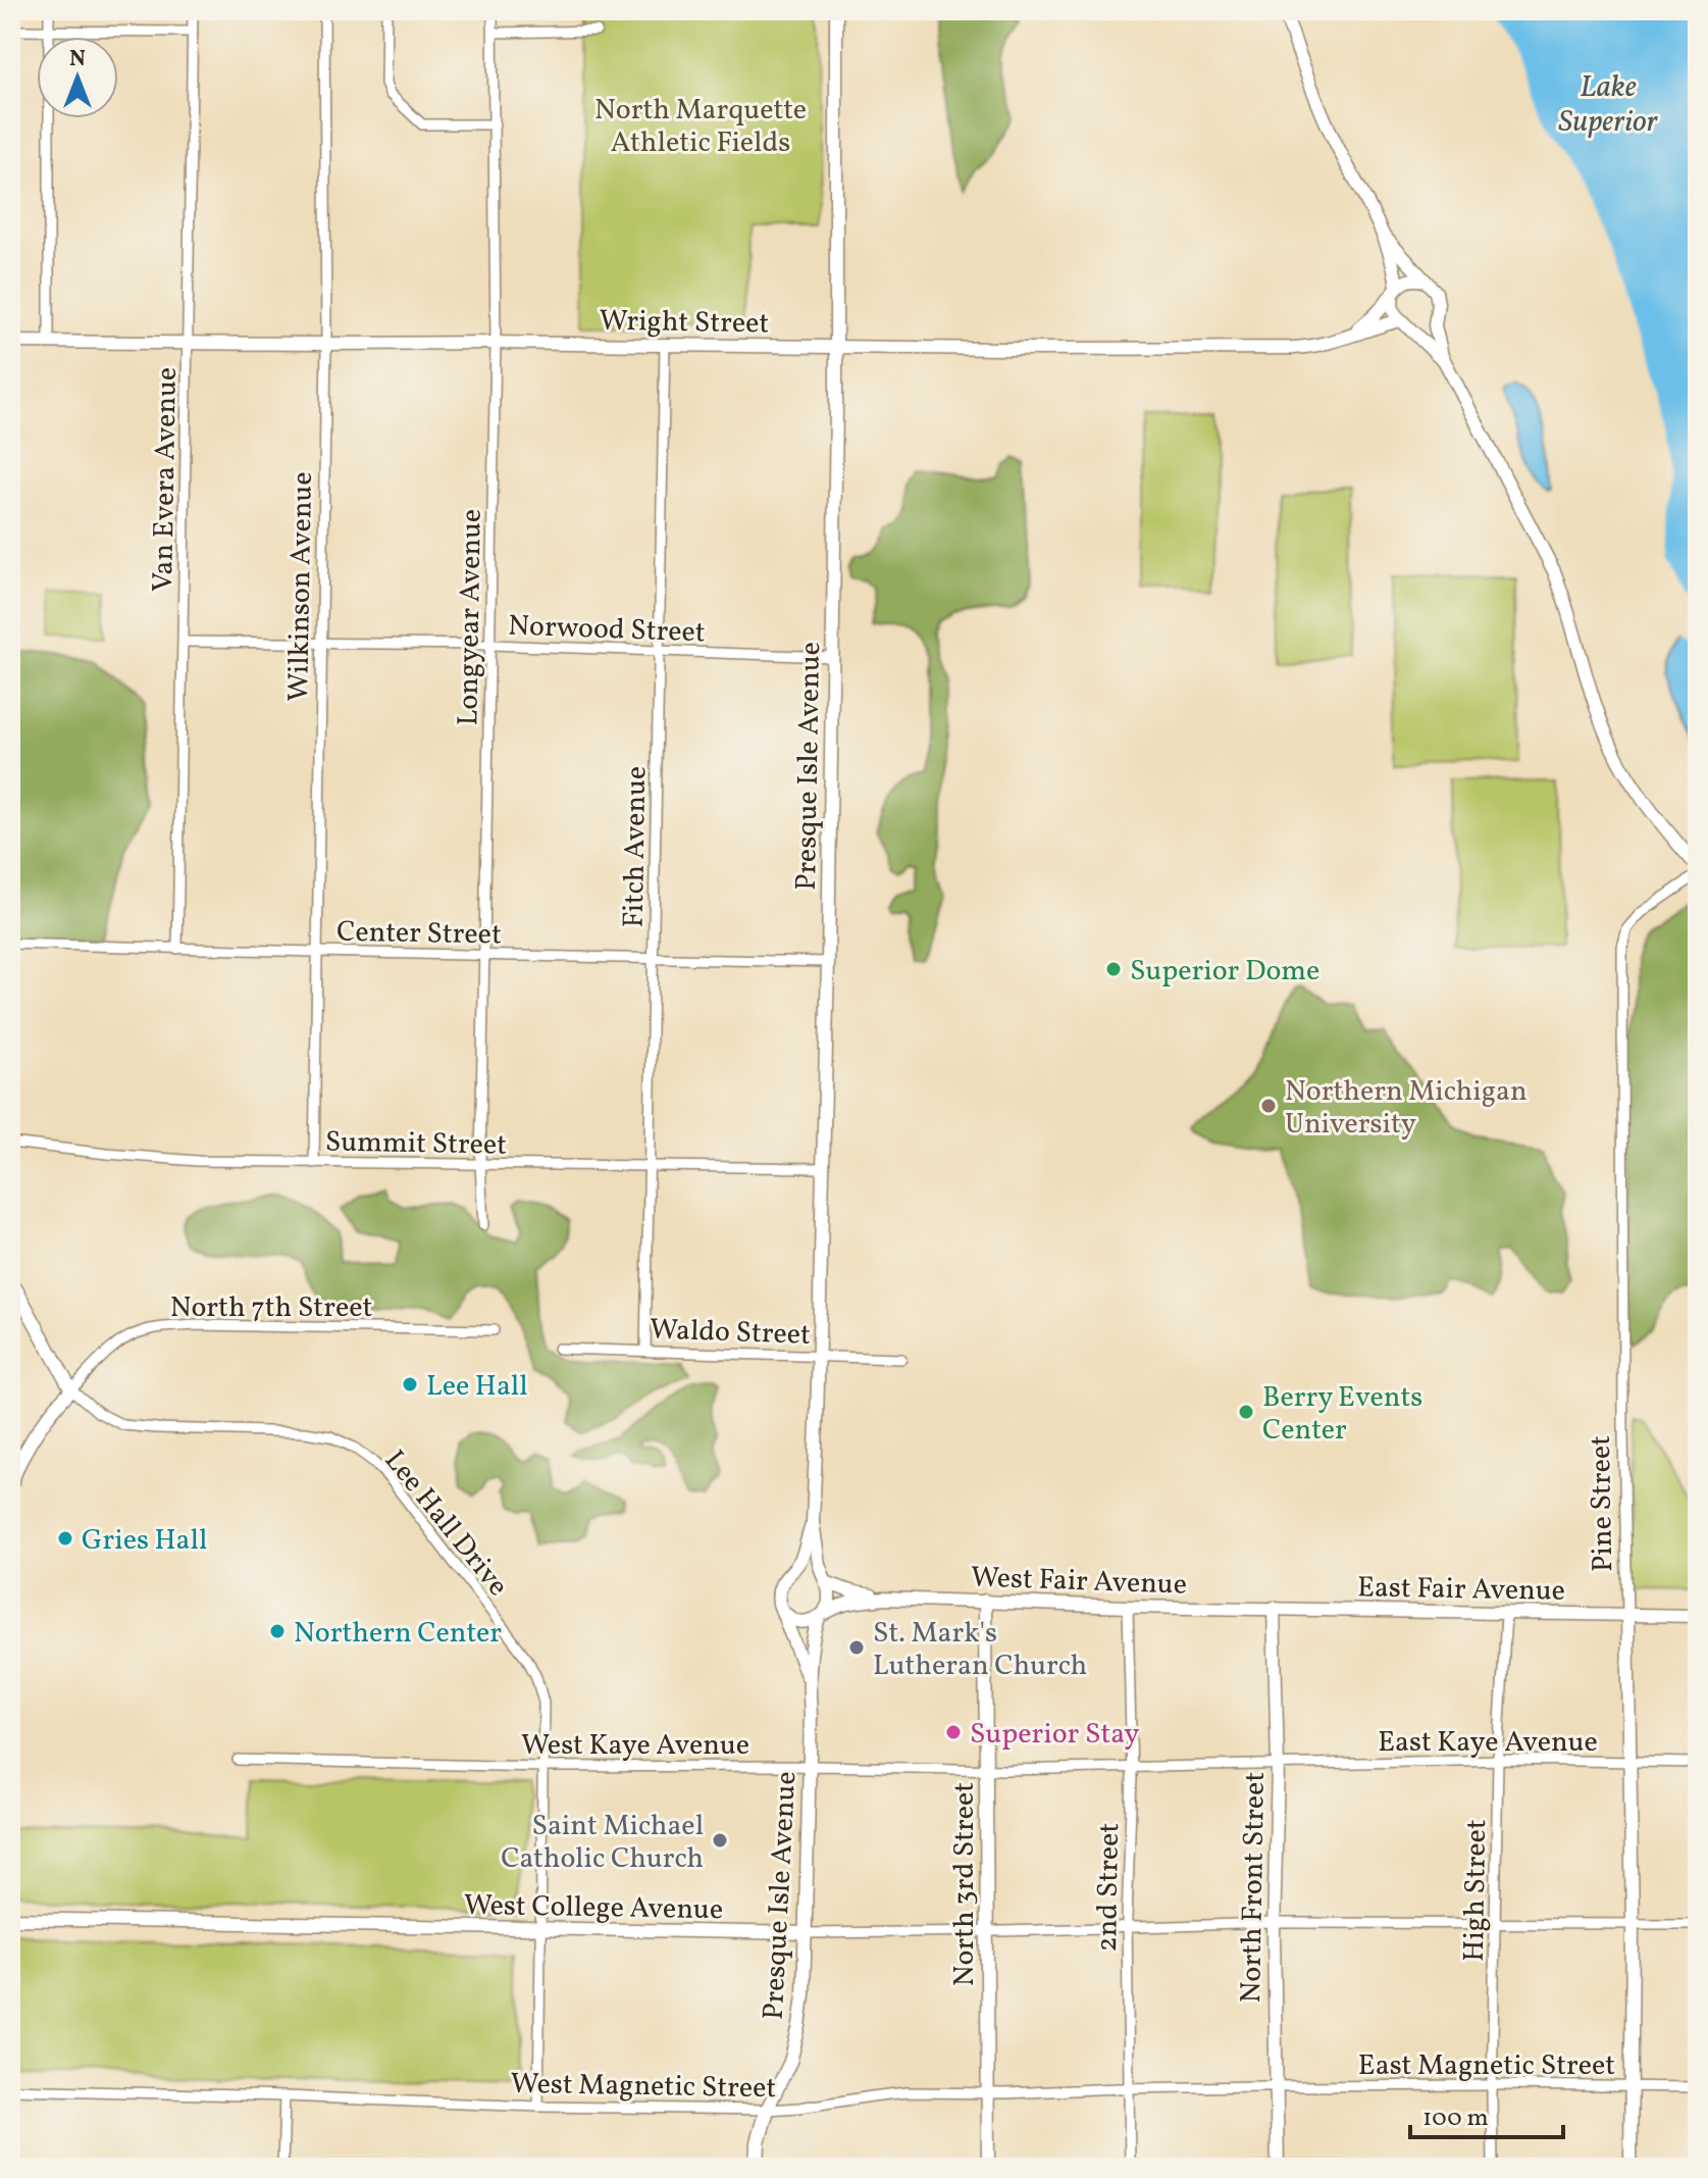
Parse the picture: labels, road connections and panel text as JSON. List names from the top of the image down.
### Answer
{
  "streets": {
    "street": [
      "Wright Street",
      "Van Evera Avenue",
      "Wilkinson Avenue",
      "Longyear Avenue",
      "Norwood Street",
      "Presque Isle Avenue",
      "Fitch Avenue",
      "Center Street",
      "Summit Street",
      "North 7th Street",
      "Waldo Street",
      "Pine Street",
      "Lee Hall Drive",
      "West Fair Avenue",
      "East Fair Avenue",
      "East Kaye Avenue",
      "West Kaye Avenue",
      "North 3rd Street",
      "2nd Street",
      "North Front Street",
      "High Street",
      "West College Avenue",
      "East Magnetic Street",
      "West Magnetic Street"
    ]
  },
  "crossings": [
    ["Wright Street", "Van Evera Avenue"],
    ["Wright Street", "Wilkinson Avenue"],
    ["Wright Street", "Longyear Avenue"],
    ["Wright Street", "Presque Isle Avenue"],
    ["Wright Street", "Fitch Avenue"],
    ["Van Evera Avenue", "Norwood Street"],
    ["Van Evera Avenue", "Center Street"],
    ["Wilkinson Avenue", "Norwood Street"],
    ["Wilkinson Avenue", "Center Street"],
    ["Wilkinson Avenue", "Summit Street"],
    ["Longyear Avenue", "Norwood Street"],
    ["Longyear Avenue", "Center Street"],
    ["Longyear Avenue", "Summit Street"],
    ["Norwood Street", "Presque Isle Avenue"],
    ["Norwood Street", "Fitch Avenue"],
    ["Presque Isle Avenue", "Center Street"],
    ["Presque Isle Avenue", "Summit Street"],
    ["Presque Isle Avenue", "Waldo Street"],
    ["Presque Isle Avenue", "West Fair Avenue"],
    ["Presque Isle Avenue", "West Kaye Avenue"],
    ["Presque Isle Avenue", "West College Avenue"],
    ["Presque Isle Avenue", "West Magnetic Street"],
    ["Fitch Avenue", "Center Street"],
    ["Fitch Avenue", "Summit Street"],
    ["Fitch Avenue", "Waldo Street"],
    ["North 7th Street", "Lee Hall Drive"],
    ["Pine Street", "East Fair Avenue"],
    ["Pine Street", "East Kaye Avenue"],
    ["Pine Street", "West College Avenue"],
    ["Pine Street", "East Magnetic Street"],
    ["Lee Hall Drive", "West Kaye Avenue"],
    ["Lee Hall Drive", "West College Avenue"],
    ["Lee Hall Drive", "West Magnetic Street"],
    ["West Fair Avenue", "East Fair Avenue"],
    ["West Fair Avenue", "North 3rd Street"],
    ["West Fair Avenue", "2nd Street"],
    ["West Fair Avenue", "North Front Street"],
    ["East Fair Avenue", "North Front Street"],
    ["East Fair Avenue", "High Street"],
    ["East Kaye Avenue", "West Kaye Avenue"],
    ["East Kaye Avenue", "North Front Street"],
    ["East Kaye Avenue", "High Street"],
    ["West Kaye Avenue", "North 3rd Street"],
    ["West Kaye Avenue", "2nd Street"],
    ["West Kaye Avenue", "North Front Street"],
    ["North 3rd Street", "West College Avenue"],
    ["North 3rd Street", "West Magnetic Street"],
    ["2nd Street", "West College Avenue"],
    ["2nd Street", "West Magnetic Street"],
    ["North Front Street", "West College Avenue"],
    ["North Front Street", "East Magnetic Street"],
    ["North Front Street", "West Magnetic Street"],
    ["High Street", "West College Avenue"],
    ["High Street", "East Magnetic Street"],
    ["East Magnetic Street", "West Magnetic Street"]
  ],
  "water": ["Lake Superior"],
  "parks": ["North Marquette Athletic Fields"],
  "places": [
    "Superior Dome",
    "Northern Michigan University",
    "Lee Hall",
    "Berry Events Center",
    "Gries Hall",
    "Northern Center",
    "St. Mark's Lutheran Church",
    "Superior Stay",
    "Saint Michael Catholic Church"
  ],
  "scale_bar": "100 m",
  "north": "top"
}
